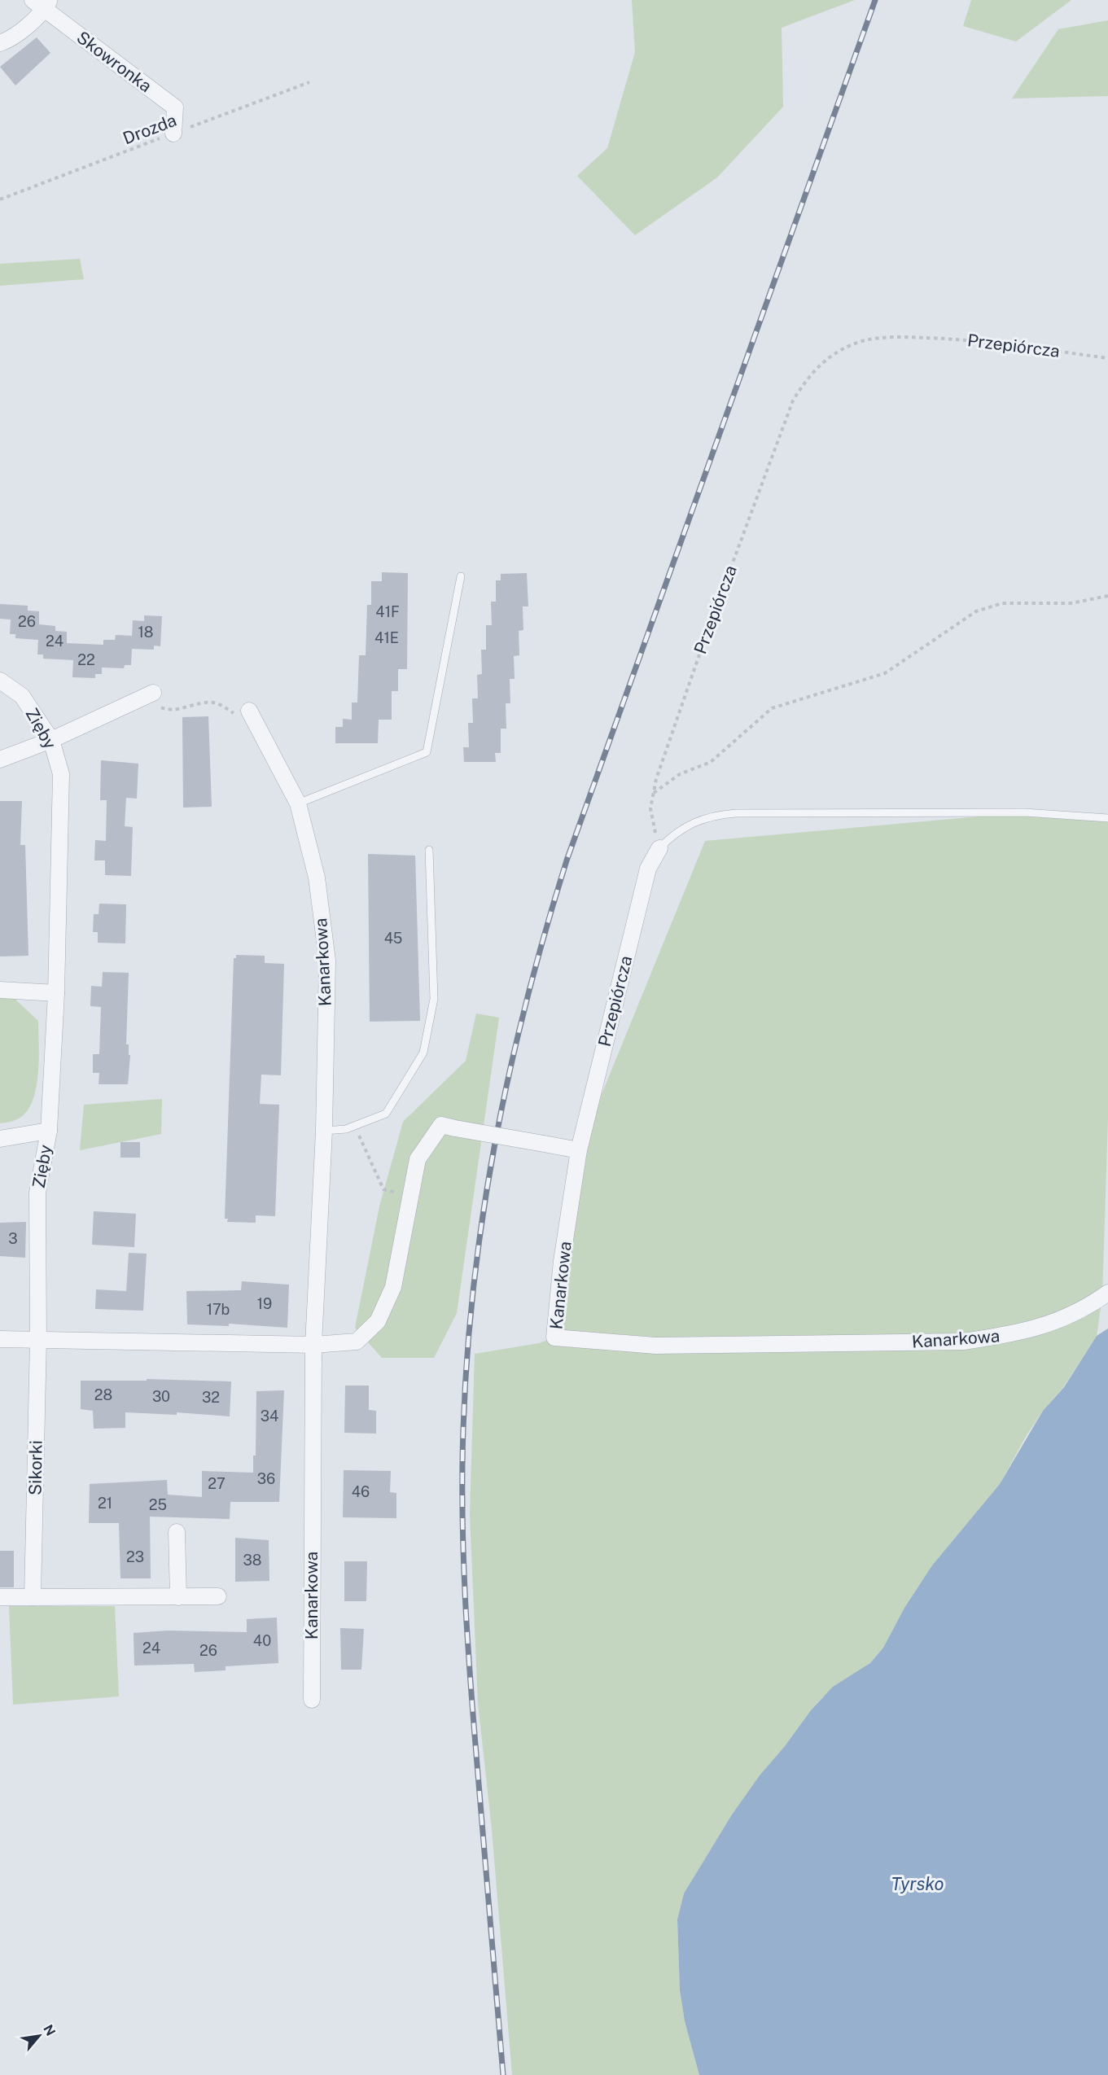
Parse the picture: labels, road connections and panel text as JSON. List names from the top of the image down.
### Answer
{
  "streets": {
    "street": [
      "Skowronka",
      "Przepiórcza",
      "Zięby",
      "Kanarkowa",
      "Sikorki"
    ],
    "path": ["Drozda"]
  },
  "crossings": [
    ["Skowronka", "Drozda"],
    ["Przepiórcza", "Kanarkowa"],
    ["Zięby", "Sikorki"]
  ],
  "water": ["Tyrsko"],
  "house_numbers": [
    "41F",
    "26",
    "18",
    "41E",
    "24",
    "22",
    "45",
    "3",
    "19",
    "17b",
    "28",
    "30",
    "32",
    "34",
    "36",
    "27",
    "46",
    "21",
    "25",
    "23",
    "38",
    "40",
    "24",
    "26"
  ],
  "north": "top right"
}
